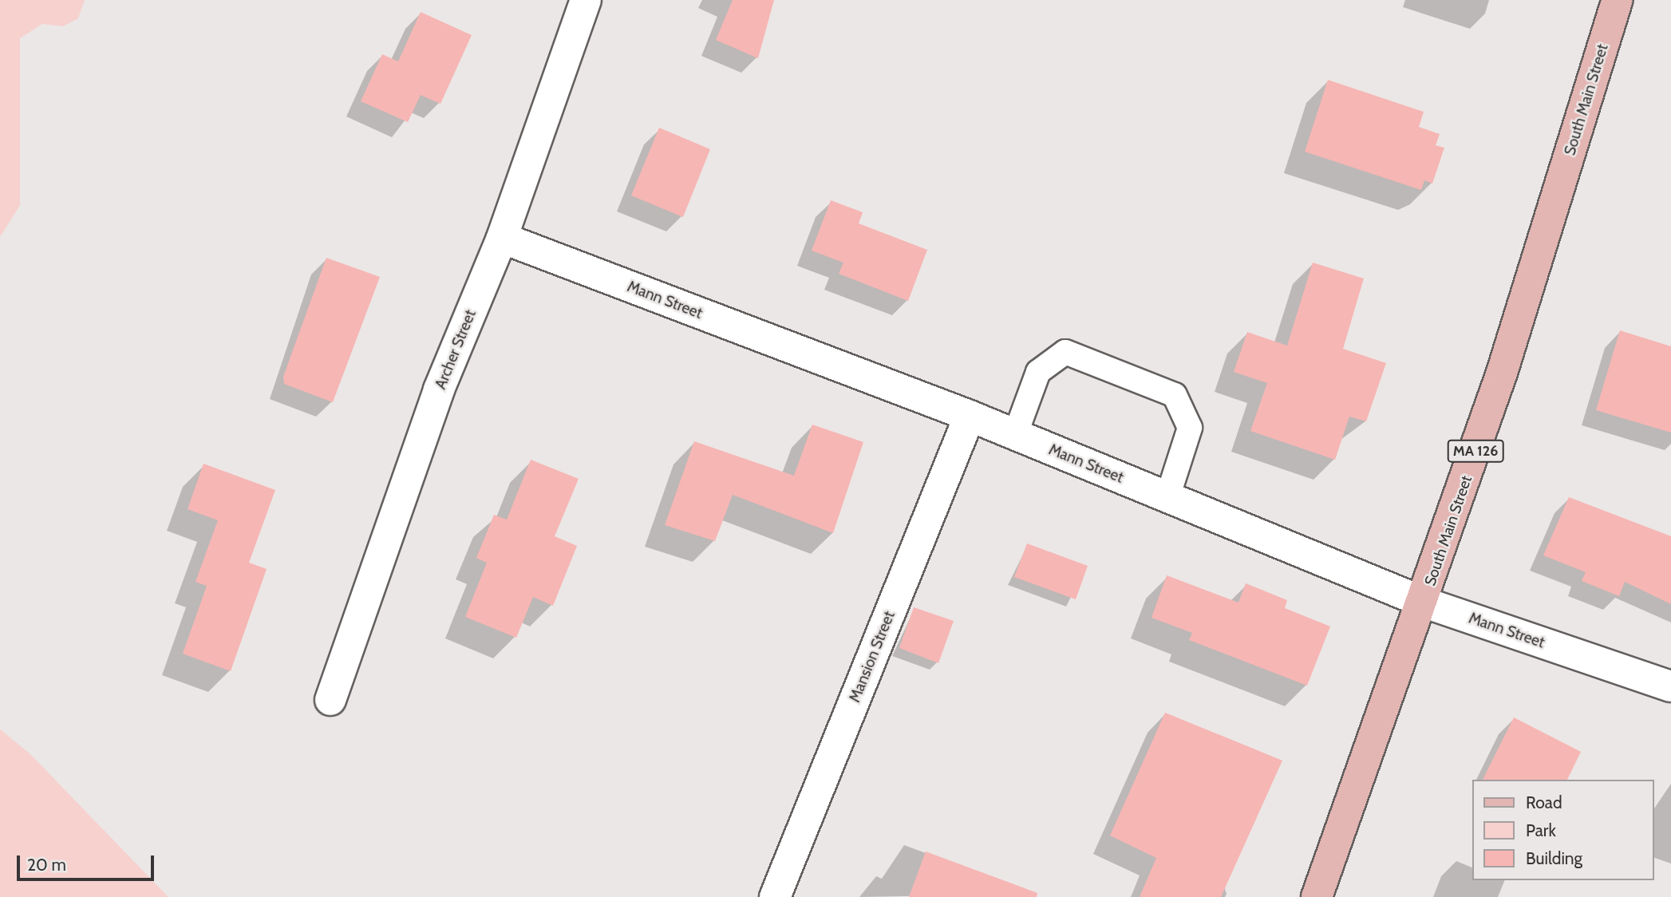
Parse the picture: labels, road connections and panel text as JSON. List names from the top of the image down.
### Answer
{
  "streets": {
    "main road": ["South Main Street", "MA 126"],
    "street": ["Mann Street", "Archer Street", "Mansion Street"]
  },
  "crossings": [
    ["South Main Street", "Mann Street"],
    ["Mann Street", "Archer Street"],
    ["Mann Street", "Mansion Street"]
  ],
  "legend": ["Road", "Park", "Building"],
  "scale_bar": "20 m"
}
